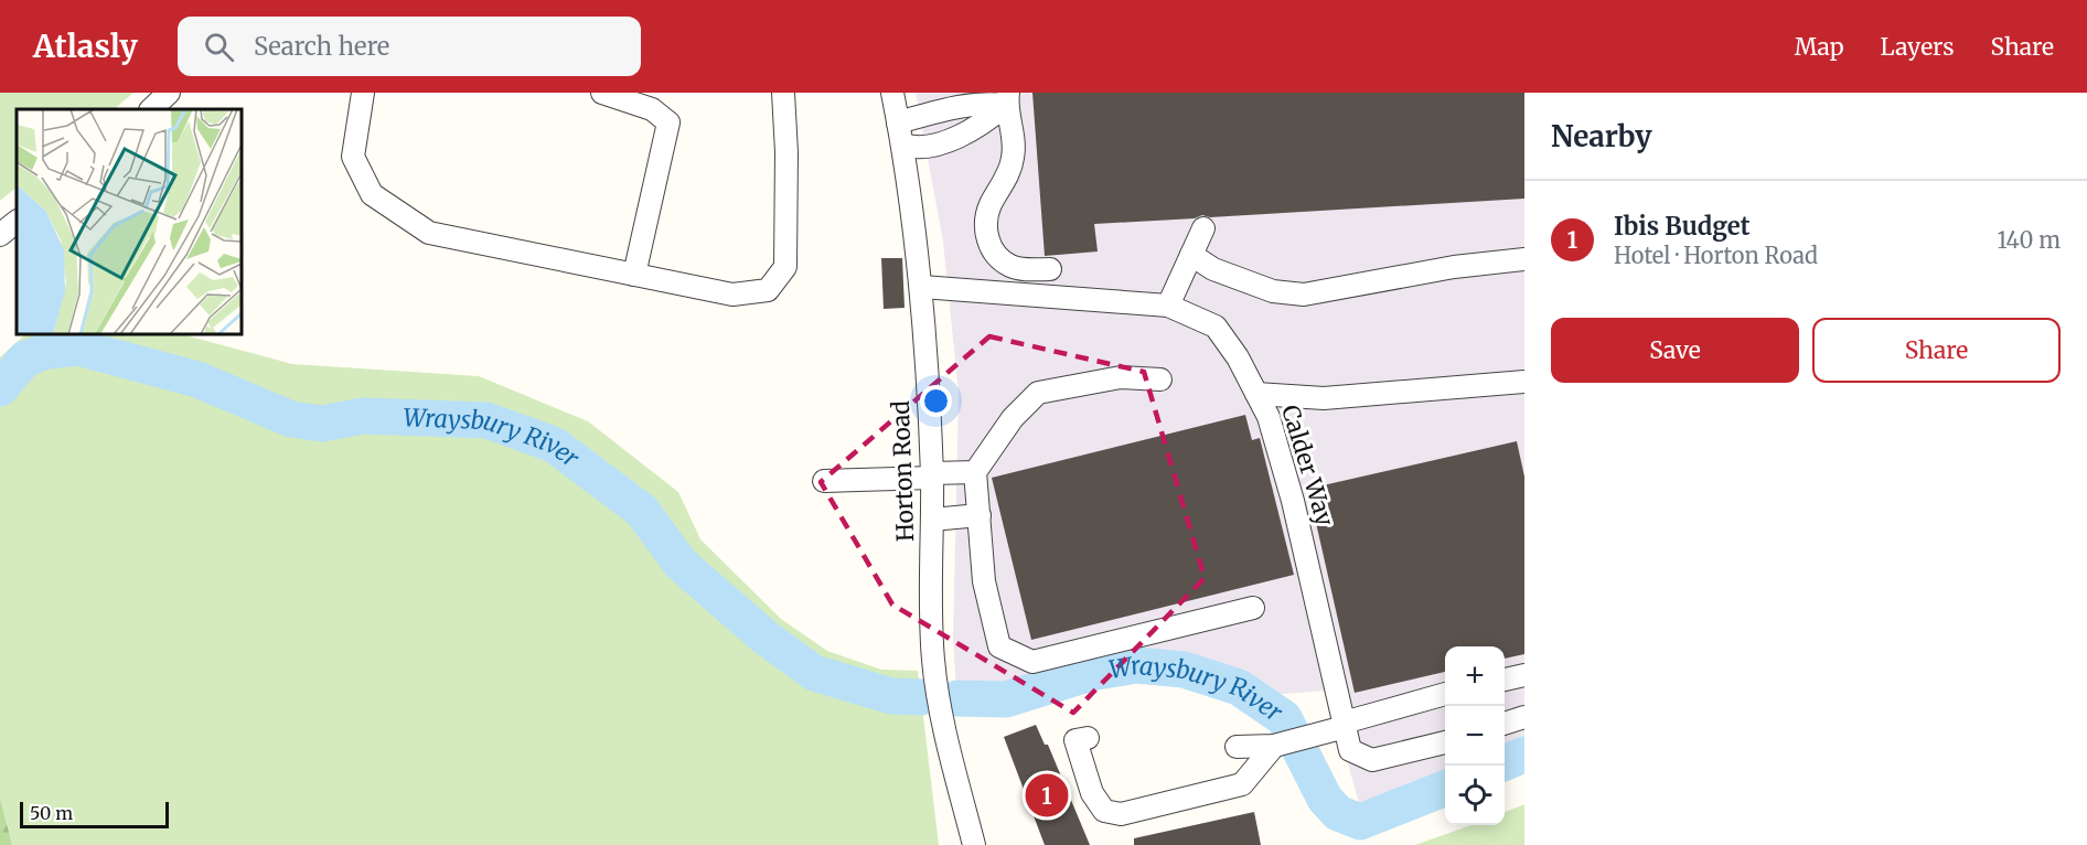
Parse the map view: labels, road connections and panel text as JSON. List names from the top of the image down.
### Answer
{
  "streets": {
    "street": ["Calder Way", "Horton Road"]
  },
  "crossings": [
    ["Calder Way", "Horton Road"]
  ],
  "water": ["Wraysbury River"],
  "scale_bar": "50 m",
  "page": {
    "header": "Atlasly",
    "search": "Search here",
    "nav": ["Map", "Layers", "Share"],
    "heading": "Nearby",
    "list": [
      {
        "mark": "1",
        "name": "Ibis Budget",
        "note": "Hotel · Horton Road",
        "value": "140 m"
      }
    ],
    "buttons": ["Save", "Share"],
    "map_buttons": ["+", "−"],
    "pins": "1",
    "scale": "50 m"
  }
}
